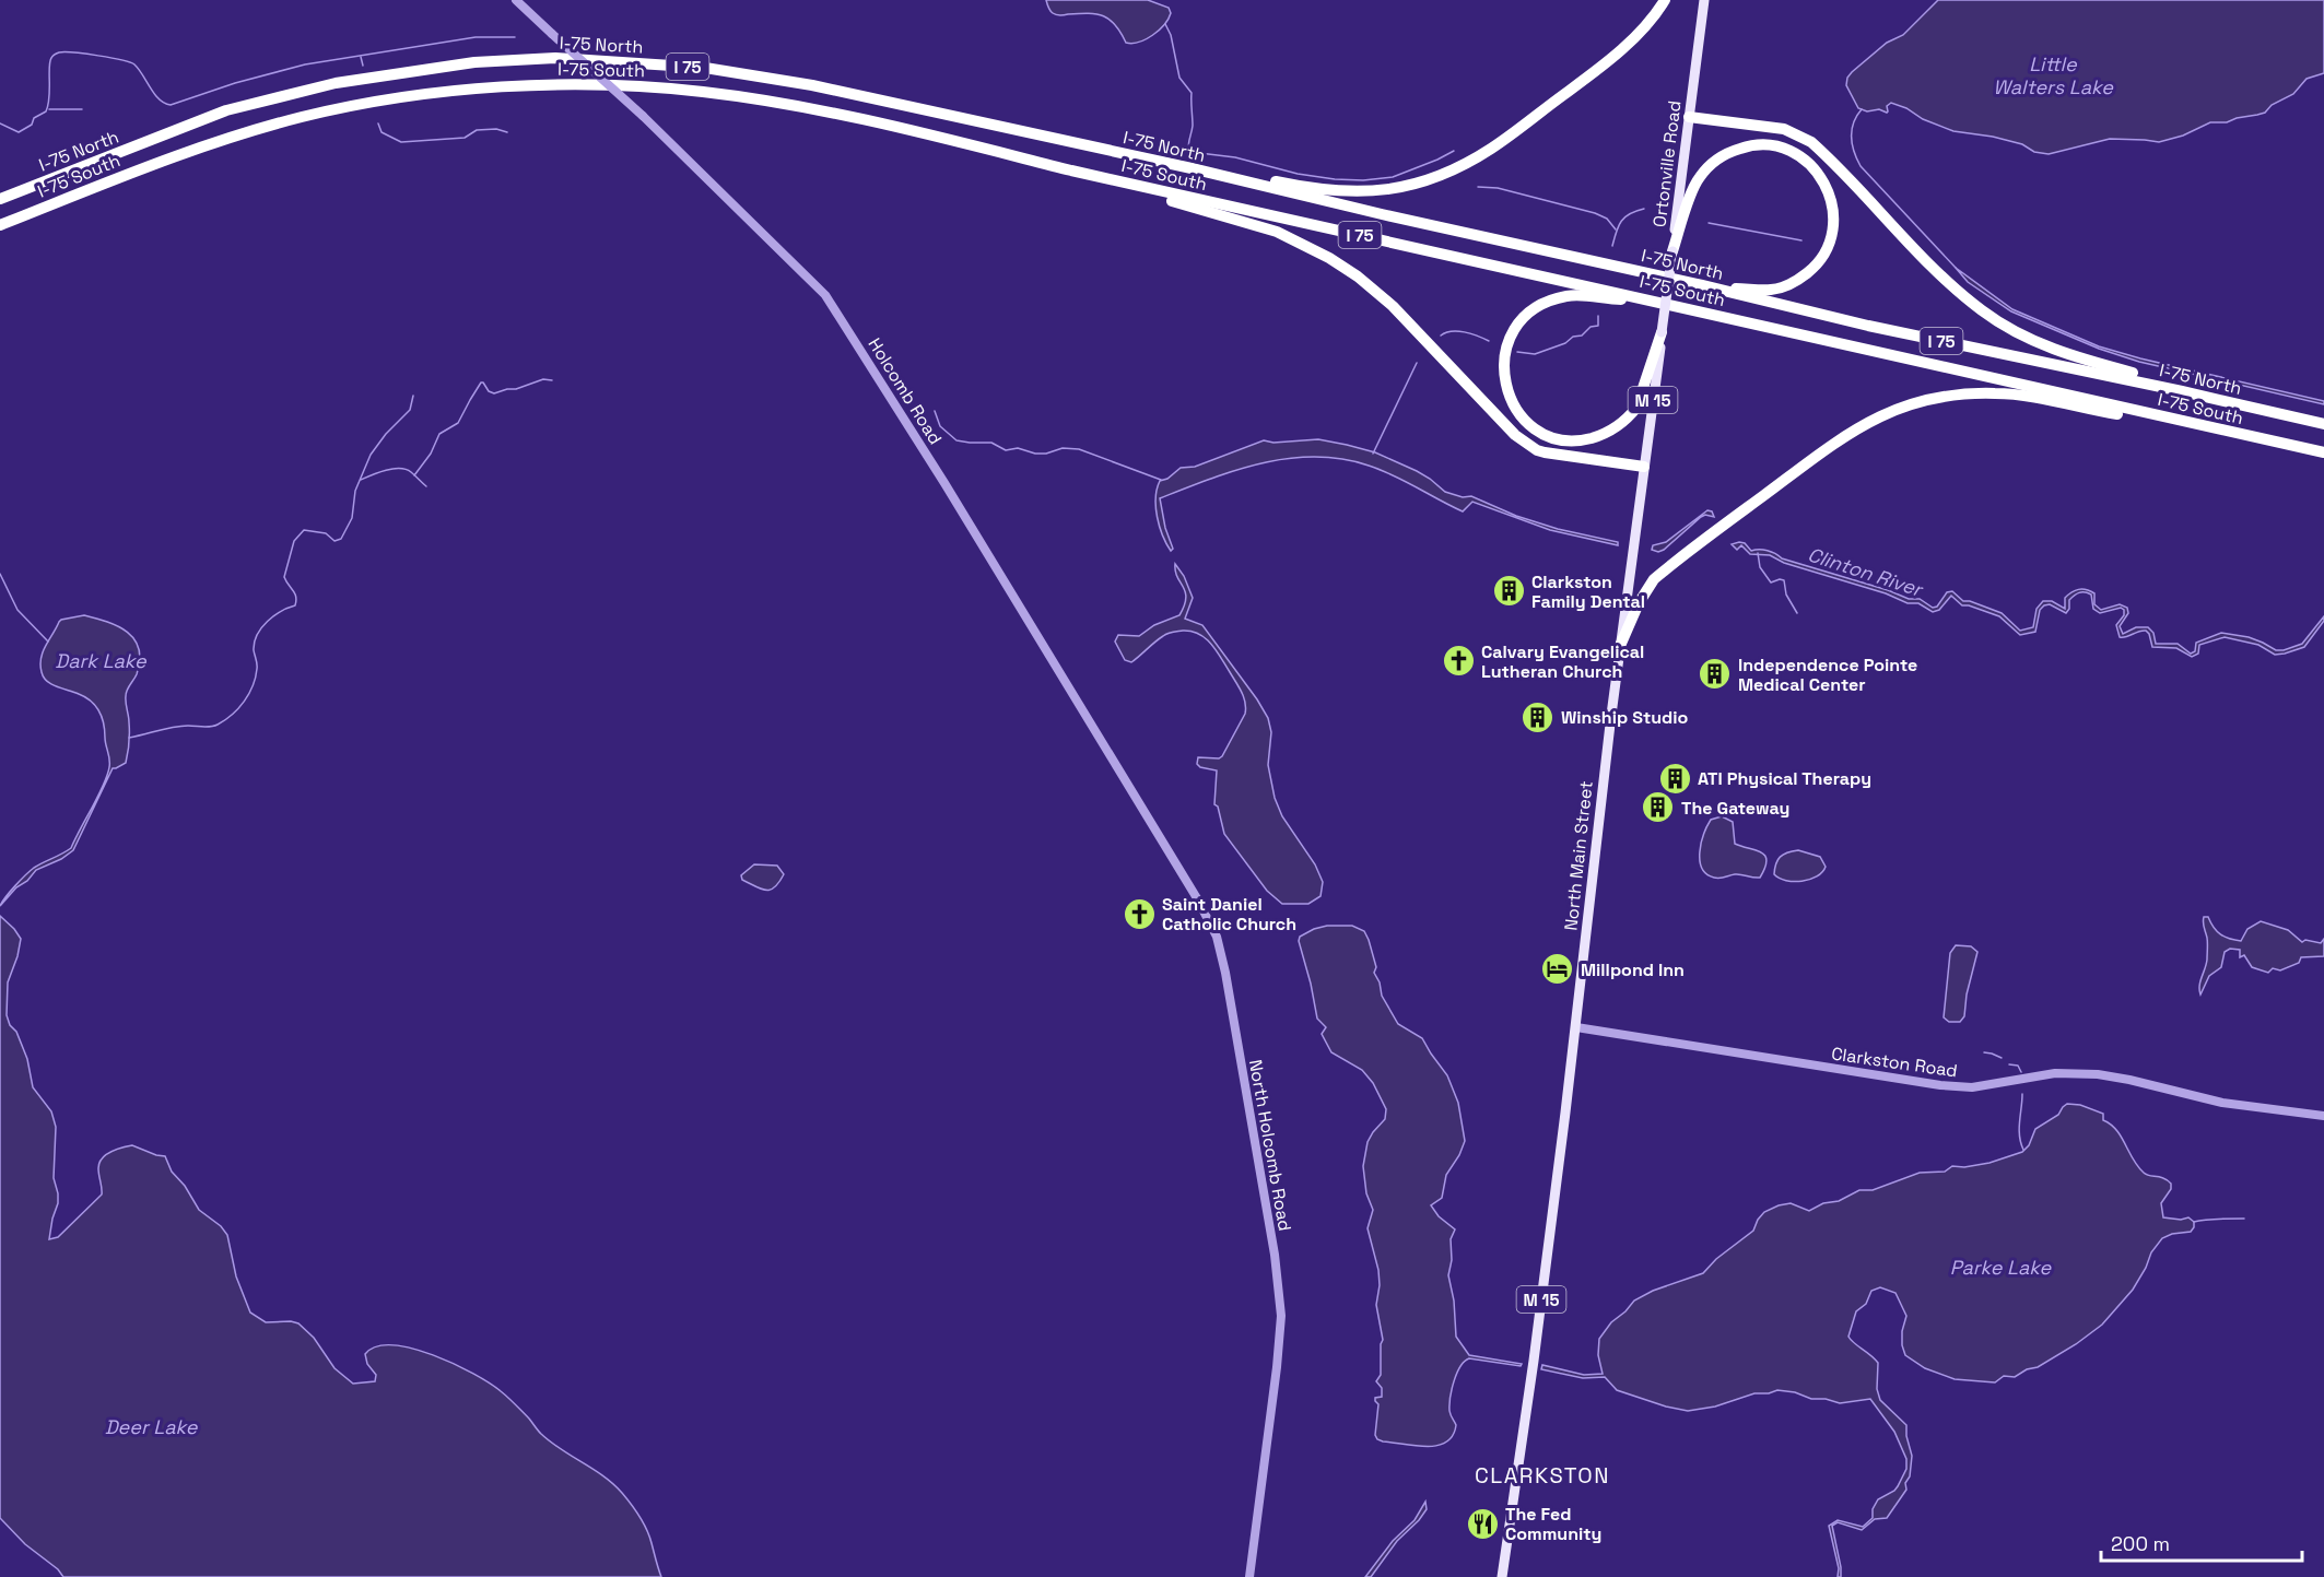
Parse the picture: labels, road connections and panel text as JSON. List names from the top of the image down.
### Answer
{
  "streets": {
    "highway": ["I-75 North", "I 75", "I-75 South"],
    "main road": ["Ortonville Road", "M 15", "North Main Street"],
    "street": ["Holcomb Road", "Clarkston Road", "North Holcomb Road"]
  },
  "crossings": [
    ["Ortonville Road", "North Main Street"],
    ["Holcomb Road", "North Holcomb Road"],
    ["North Main Street", "Clarkston Road"]
  ],
  "districts": ["CLARKSTON"],
  "water": [
    "Little Walters Lake",
    "Clinton River",
    "Dark Lake",
    "Parke Lake",
    "Deer Lake"
  ],
  "places": {
    "building": [
      "Clarkston Family Dental",
      "Independence Pointe Medical Center",
      "Winship Studio",
      "ATI Physical Therapy",
      "The Gateway"
    ],
    "church": ["Calvary Evangelical Lutheran Church", "Saint Daniel Catholic Church"],
    "hotel": ["Millpond Inn"],
    "restaurant": ["The Fed Community"]
  },
  "scale_bar": "200 m"
}
